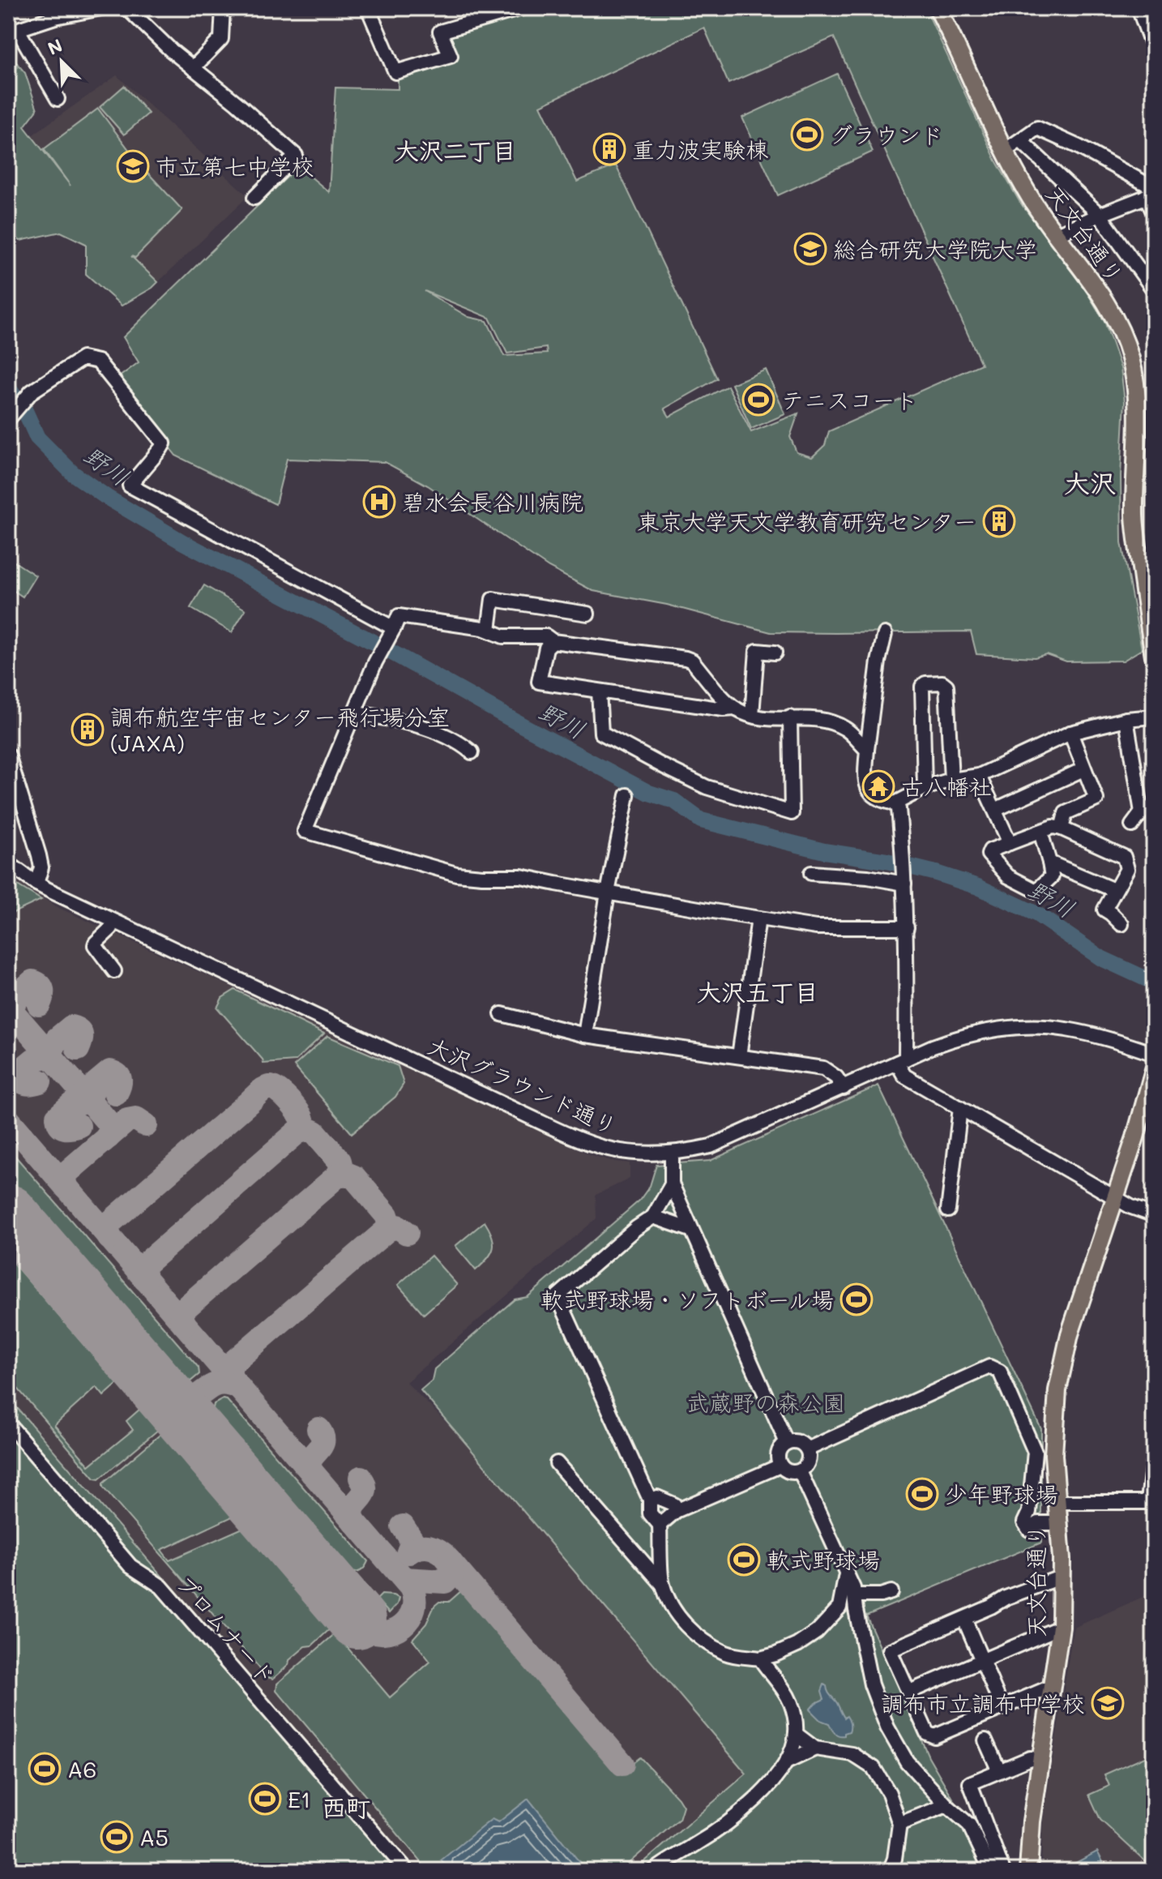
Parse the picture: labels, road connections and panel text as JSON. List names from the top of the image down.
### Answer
{
  "streets": {
    "main road": ["天文台通り"],
    "street": ["大沢グラウンド通り", "プロムナード"]
  },
  "districts": [
    "大沢二丁目",
    "大沢",
    "大沢五丁目",
    "西町"
  ],
  "water": ["野川"],
  "parks": ["武蔵野の森公園"],
  "places": {
    "sports": [
      "グラウンド",
      "テニスコート",
      "軟式野球場・ソフトボール場",
      "少年野球場",
      "軟式野球場",
      "A6",
      "E1",
      "A5"
    ],
    "building": ["重力波実験棟", "東京大学天文学教育研究センター", "調布航空宇宙センター飛行場分室 (JAXA)"],
    "school or university": ["市立第七中学校", "総合研究大学院大学", "調布市立調布中学校"],
    "hospital": ["碧水会長谷川病院"],
    "temple": ["古八幡社"]
  },
  "north": "top left"
}
